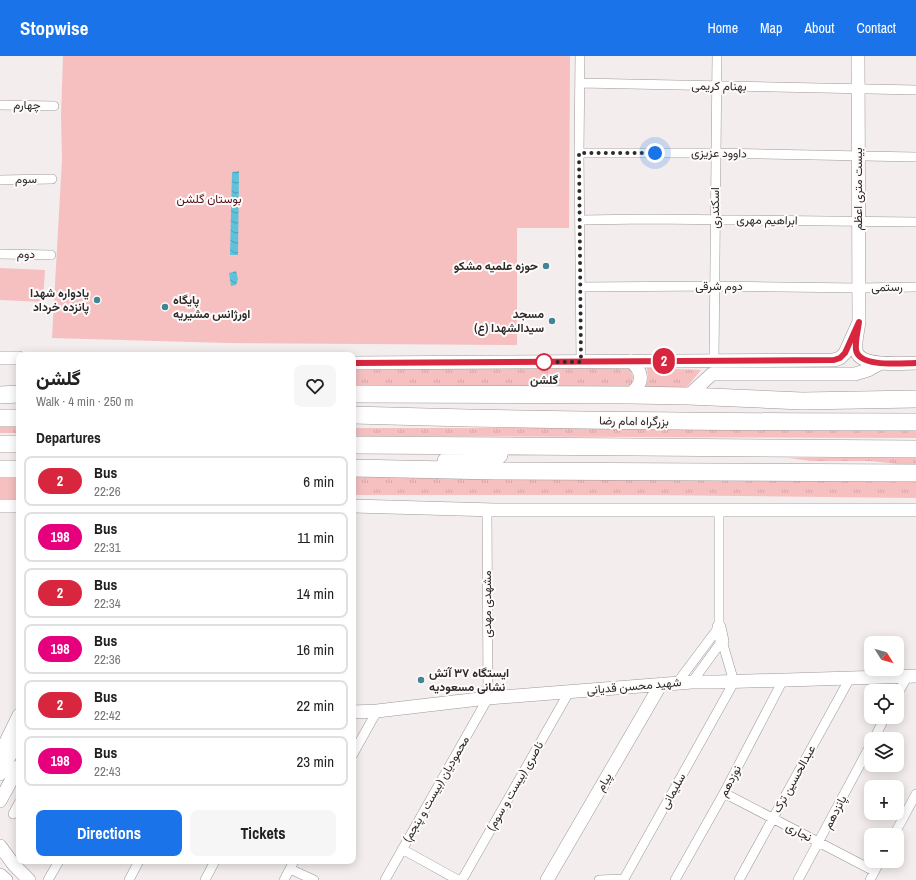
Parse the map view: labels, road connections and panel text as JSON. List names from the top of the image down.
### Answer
{
  "streets": {
    "highway": ["بزرگراه امام رضا"],
    "main road": ["بیست متری اعظم", "شهید محسن قدیانی", "پیام"],
    "street": [
      "بهنام کریمی",
      "چهارم",
      "داوود عزیزی",
      "سوم",
      "اسکندری",
      "ابراهیم مهری",
      "دوم",
      "دوم شرقی",
      "رستمی",
      "مشهدی مهدی",
      "عبدالحسین ترک",
      "نوزدهم",
      "ناصری (بیست و سوم)",
      "محمودیان (بیست و پنجم)",
      "سلیمانی",
      "پانزدهم",
      "نجاری"
    ]
  },
  "crossings": [
    ["بهنام کریمی", "بیست متری اعظم"],
    ["بهنام کریمی", "اسکندری"],
    ["داوود عزیزی", "بیست متری اعظم"],
    ["داوود عزیزی", "اسکندری"],
    ["بیست متری اعظم", "ابراهیم مهری"],
    ["بیست متری اعظم", "دوم شرقی"],
    ["بیست متری اعظم", "رستمی"],
    ["اسکندری", "ابراهیم مهری"],
    ["اسکندری", "دوم شرقی"],
    ["دوم شرقی", "رستمی"],
    ["مشهدی مهدی", "شهید محسن قدیانی"],
    ["مشهدی مهدی", "محمودیان (بیست و پنجم)"],
    ["شهید محسن قدیانی", "عبدالحسین ترک"],
    ["شهید محسن قدیانی", "نوزدهم"],
    ["شهید محسن قدیانی", "پیام"],
    ["شهید محسن قدیانی", "ناصری (بیست و سوم)"],
    ["شهید محسن قدیانی", "محمودیان (بیست و پنجم)"],
    ["شهید محسن قدیانی", "سلیمانی"],
    ["عبدالحسین ترک", "نجاری"],
    ["نوزدهم", "نجاری"],
    ["پانزدهم", "نجاری"]
  ],
  "parks": ["بوستان گلشن"],
  "places": [
    "حوزه علمیه مشکو",
    "یادواره شهدا پانزده خرداد",
    "پایگاه اورژانس مشیریه",
    "مسجد سیدالشهدا (ع)",
    "گلشن",
    "ایستگاه ۳۷ آتش نشانی مسعودیه"
  ],
  "lines": ["bus line 2"],
  "north": "bottom right",
  "page": {
    "header": "Stopwise",
    "nav": [
      "Home",
      "Map",
      "About",
      "Contact"
    ],
    "on_map": "2",
    "heading": [
      ["گلشن", "Walk · 4 min · 250 m"],
      "Departures"
    ],
    "list": [
      {
        "mark": "2",
        "name": "Bus",
        "note": "22:26",
        "value": "6 min"
      },
      {
        "mark": "198",
        "name": "Bus",
        "note": "22:31",
        "value": "11 min"
      },
      {
        "mark": "2",
        "name": "Bus",
        "note": "22:34",
        "value": "14 min"
      },
      {
        "mark": "198",
        "name": "Bus",
        "note": "22:36",
        "value": "16 min"
      },
      {
        "mark": "2",
        "name": "Bus",
        "note": "22:42",
        "value": "22 min"
      },
      {
        "mark": "198",
        "name": "Bus",
        "note": "22:43",
        "value": "23 min"
      }
    ],
    "map_buttons": ["+", "−"],
    "buttons": ["Directions", "Tickets"]
  }
}
